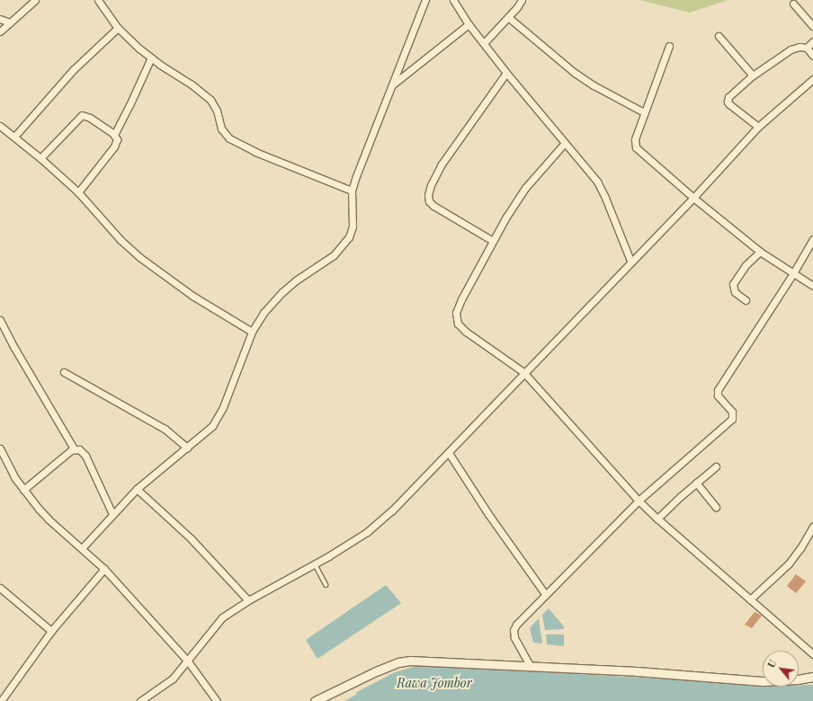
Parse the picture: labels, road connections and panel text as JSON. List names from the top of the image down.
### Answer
{
  "water": ["Rawa Jombor"],
  "north": "top left"
}
